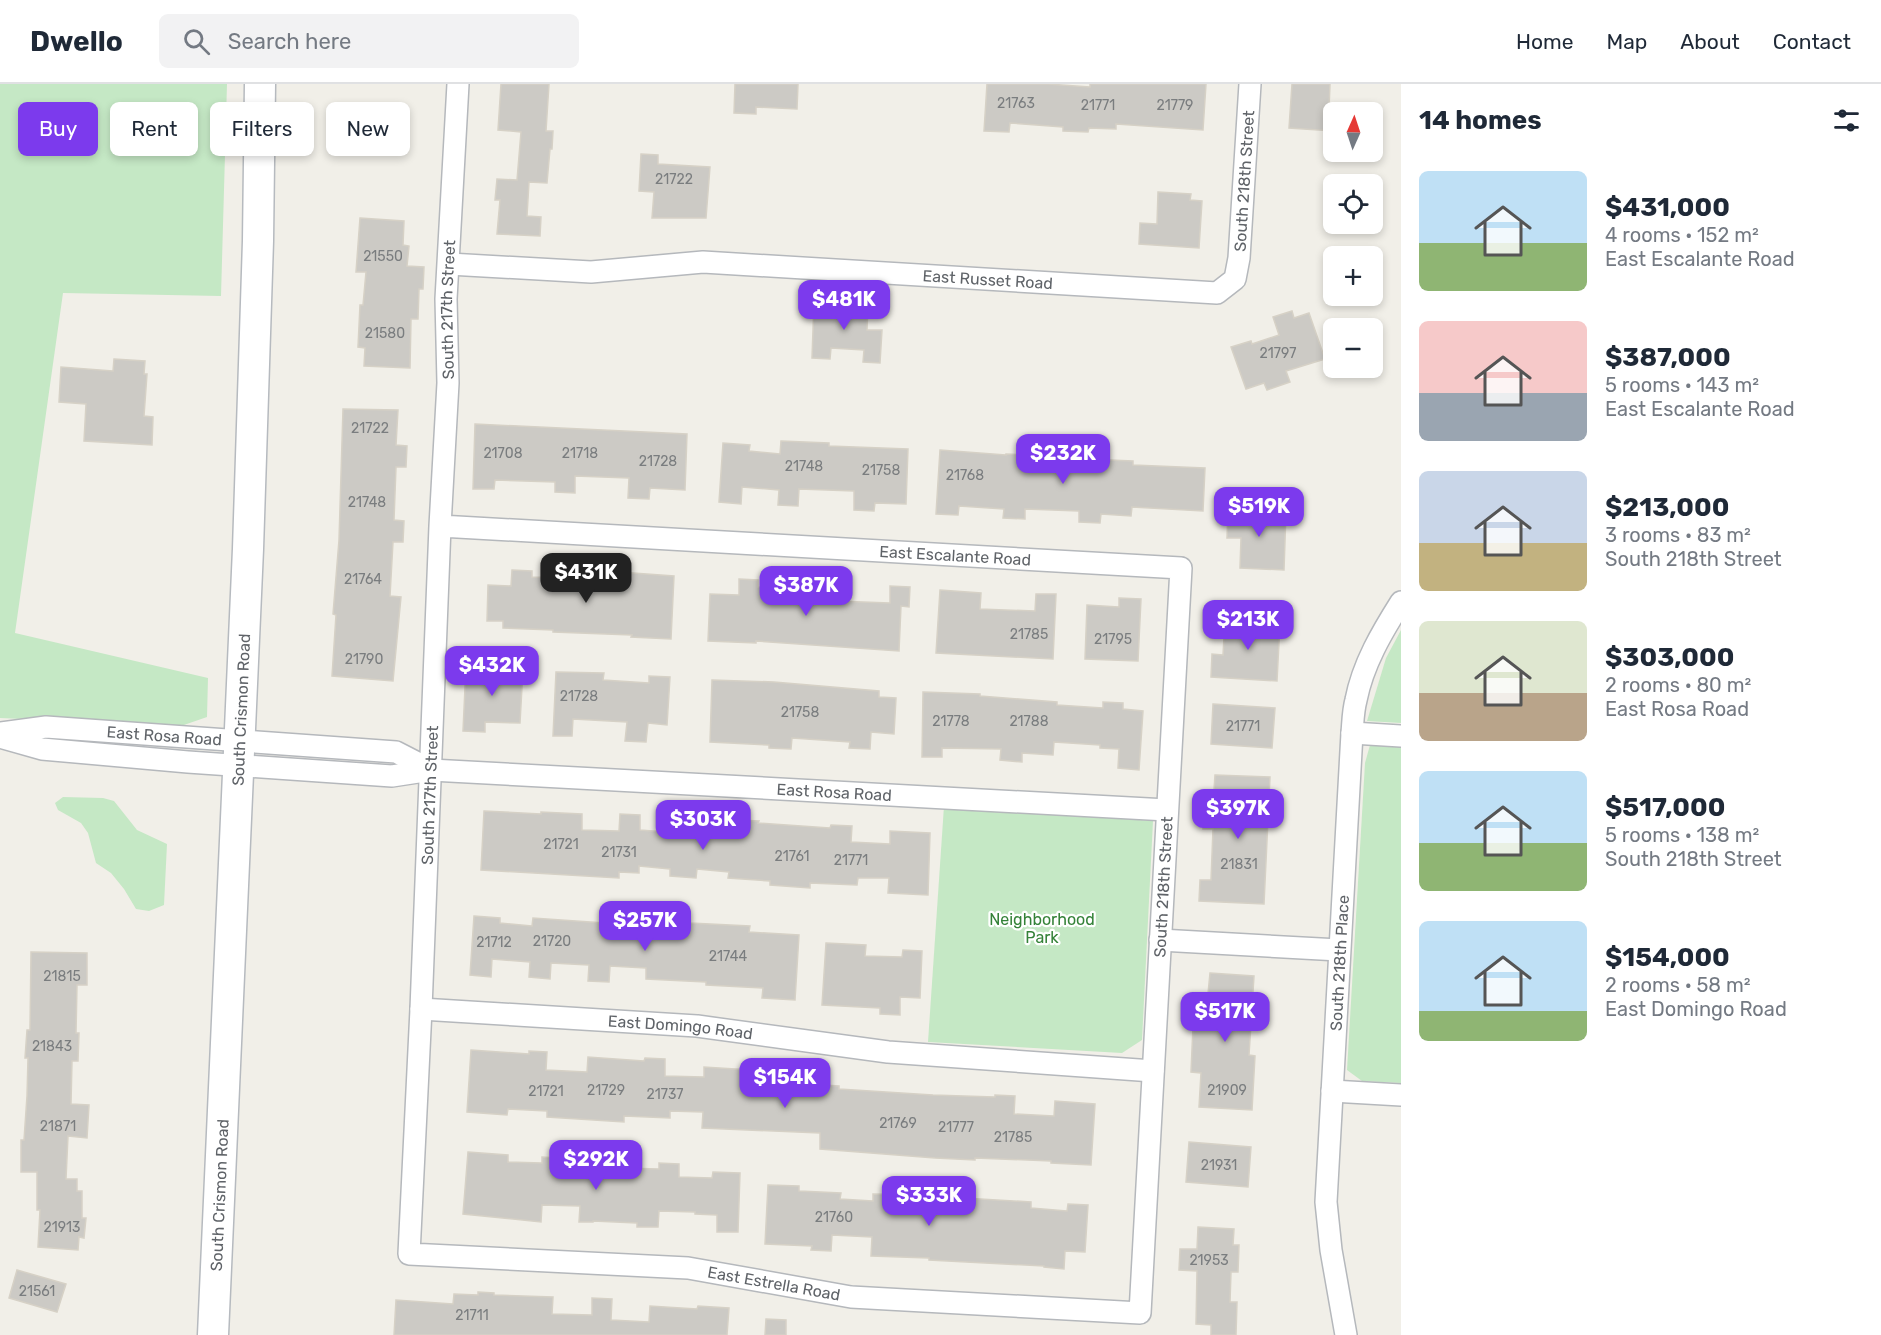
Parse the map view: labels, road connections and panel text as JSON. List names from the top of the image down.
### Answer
{
  "streets": {
    "street": [
      "South 218th Street",
      "East Russet Road",
      "South 217th Street",
      "East Escalante Road",
      "South Crismon Road",
      "East Rosa Road",
      "South 218th Place",
      "East Domingo Road",
      "East Estrella Road"
    ]
  },
  "crossings": [
    ["South 218th Street", "East Russet Road"],
    ["South 218th Street", "East Escalante Road"],
    ["South 218th Street", "East Rosa Road"],
    ["South 218th Street", "East Domingo Road"],
    ["South 218th Street", "East Estrella Road"],
    ["East Russet Road", "South 217th Street"],
    ["South 217th Street", "East Escalante Road"],
    ["South 217th Street", "East Rosa Road"],
    ["South 217th Street", "East Domingo Road"],
    ["South 217th Street", "East Estrella Road"],
    ["South Crismon Road", "East Rosa Road"]
  ],
  "parks": ["Neighborhood Park"],
  "house_numbers": [
    "21763",
    "21771",
    "21779",
    "21722",
    "21550",
    "21580",
    "21797",
    "21722",
    "21708",
    "21718",
    "21728",
    "21748",
    "21758",
    "21768",
    "21748",
    "21764",
    "21785",
    "21795",
    "21790",
    "21728",
    "21758",
    "21778",
    "21788",
    "21771",
    "21721",
    "21731",
    "21761",
    "21771",
    "21831",
    "21720",
    "21712",
    "21744",
    "21815",
    "21843",
    "21729",
    "21909",
    "21721",
    "21737",
    "21769",
    "21871",
    "21777",
    "21785",
    "21931",
    "21760",
    "21913",
    "21953",
    "21561",
    "21711"
  ],
  "north": "top",
  "page": {
    "header": "Dwello",
    "search": "Search here",
    "nav": [
      "Home",
      "Map",
      "About",
      "Contact"
    ],
    "heading": "14 homes",
    "map_buttons": ["+", "−"],
    "chip": [
      "Buy",
      "Rent",
      "Filters",
      "New"
    ],
    "list": [
      {
        "name": "$431,000",
        "note": "4 rooms · 152 m² · East Escalante Road"
      },
      {
        "name": "$387,000",
        "note": "5 rooms · 143 m² · East Escalante Road"
      },
      {
        "name": "$213,000",
        "note": "3 rooms · 83 m² · South 218th Street"
      },
      {
        "name": "$303,000",
        "note": "2 rooms · 80 m² · East Rosa Road"
      },
      {
        "name": "$517,000",
        "note": "5 rooms · 138 m² · South 218th Street"
      },
      {
        "name": "$154,000",
        "note": "2 rooms · 58 m² · East Domingo Road"
      }
    ],
    "price": [
      "$481K",
      "$232K",
      "$519K",
      "$431K",
      "$387K",
      "$213K",
      "$432K",
      "$397K",
      "$303K",
      "$257K",
      "$517K",
      "$154K",
      "$292K",
      "$333K"
    ]
  }
}
